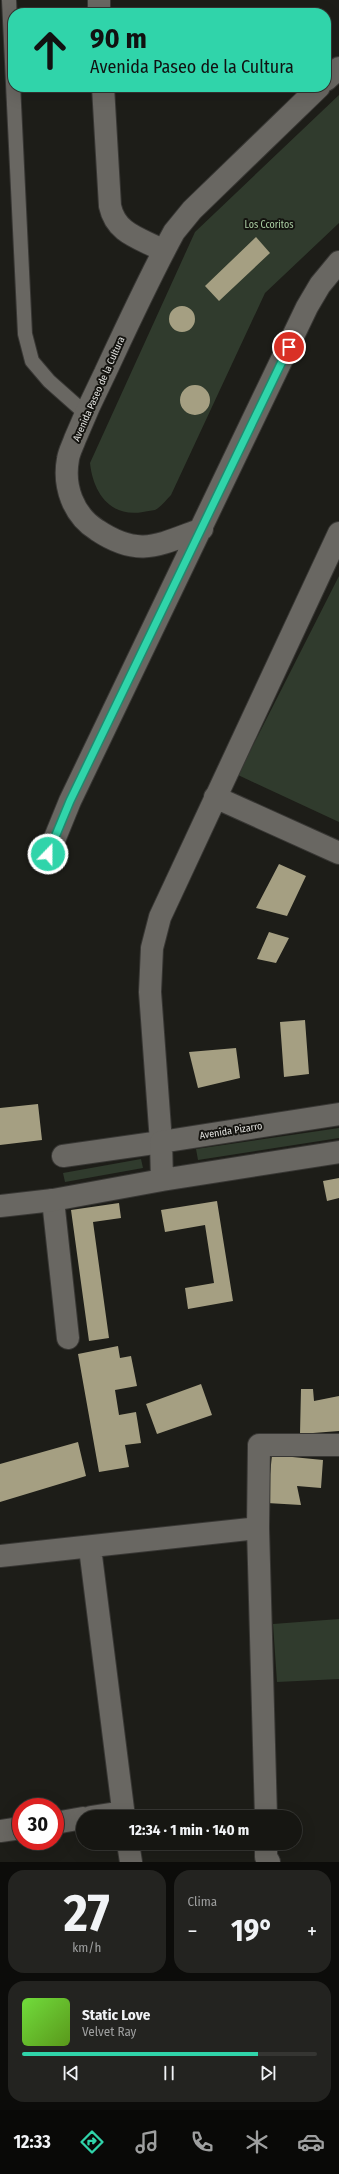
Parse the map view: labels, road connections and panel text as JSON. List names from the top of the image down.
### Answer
{
  "streets": {
    "street": ["Avenida Paseo de la Cultura", "Avenida Pizarro"]
  },
  "parks": ["Los Ccoritos"],
  "page": {
    "turn": ["90 m", "Avenida Paseo de la Cultura"],
    "limit": "30",
    "trip": "12:34 · 1 min · 140 m",
    "tile": [
      ["27", "km/h"],
      "Clima"
    ],
    "heat": ["−", "19°", "+"],
    "song": ["Static Love", "Velvet Ray"],
    "tabs": "12:33"
  }
}
